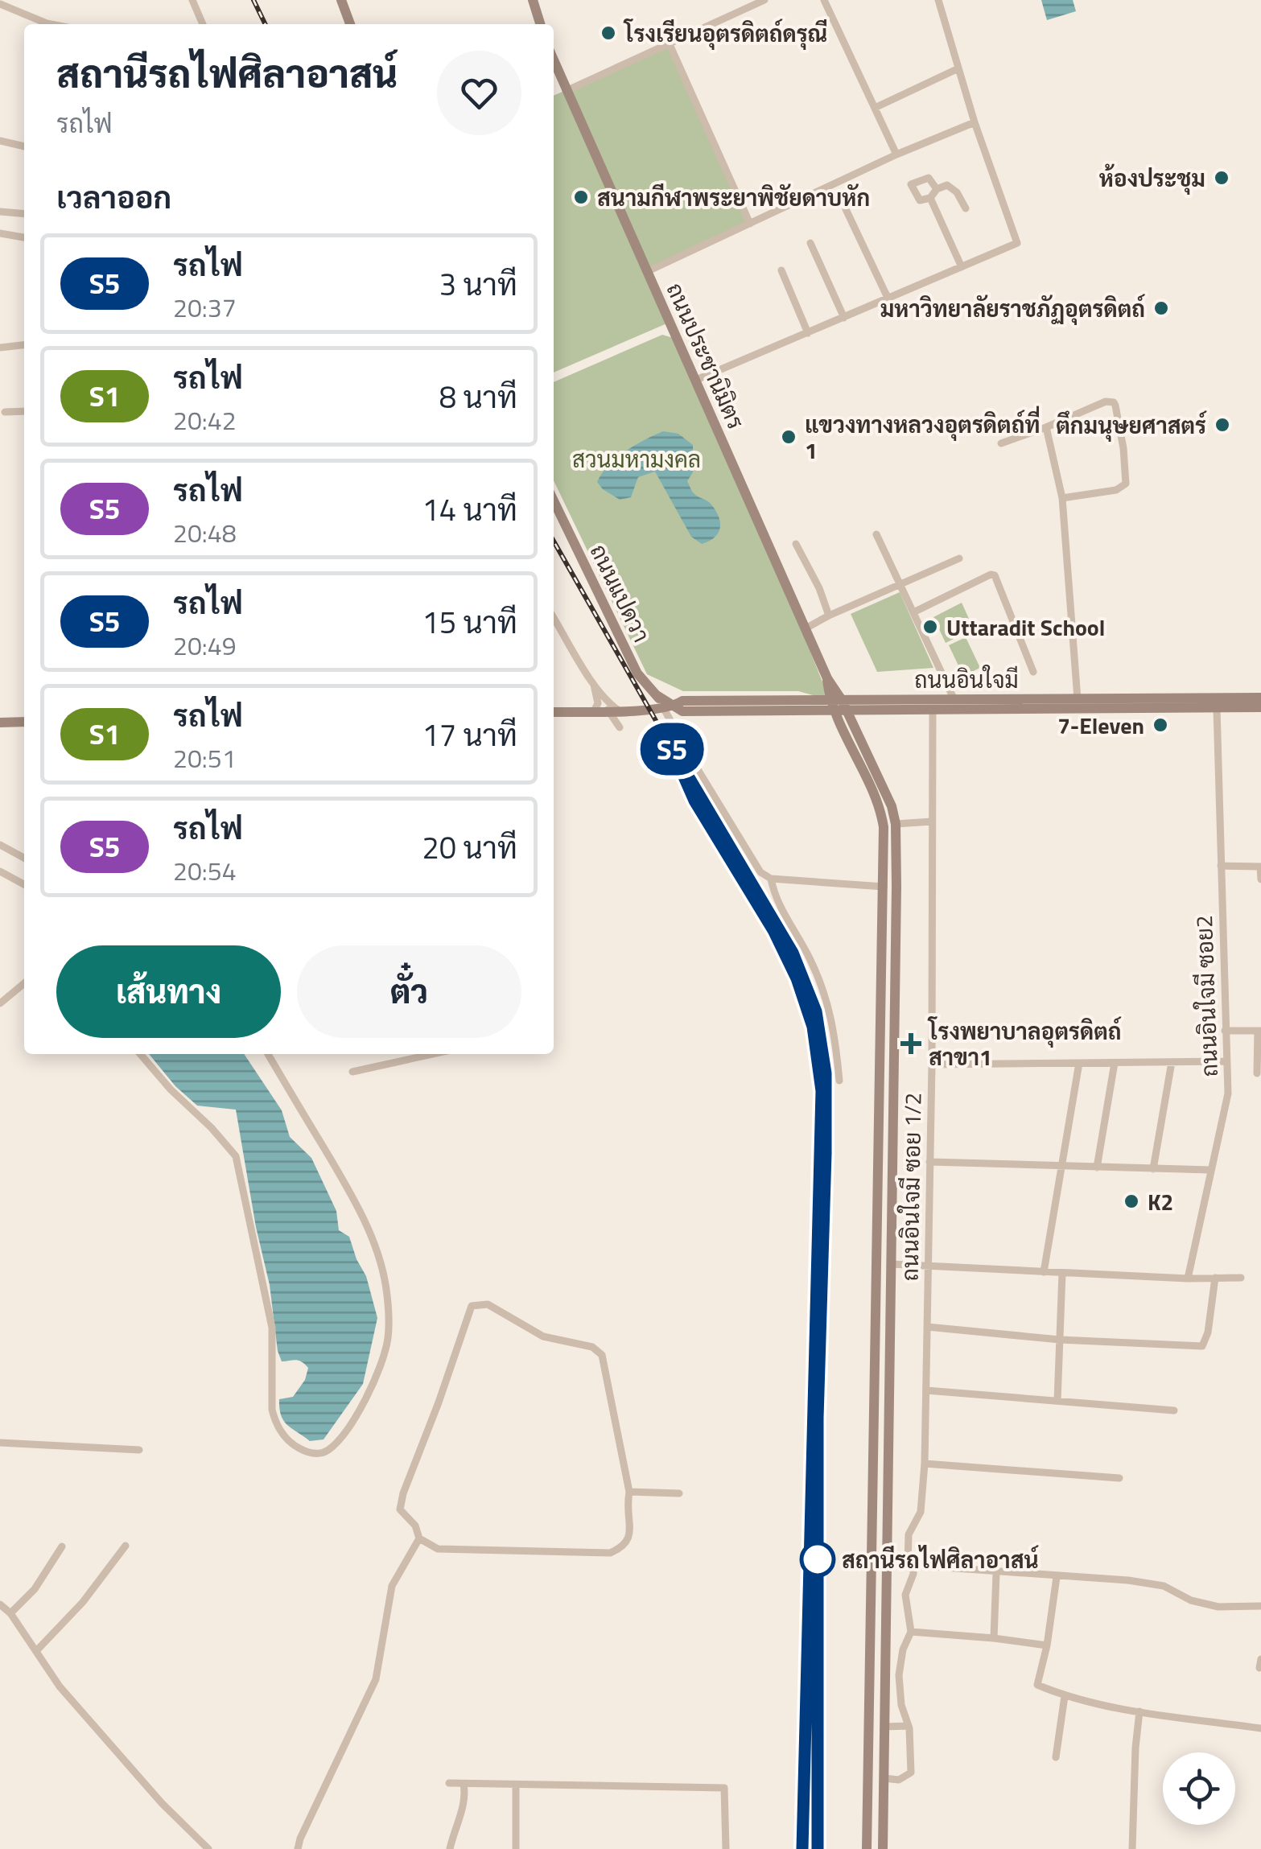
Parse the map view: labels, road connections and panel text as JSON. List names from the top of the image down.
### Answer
{
  "streets": {
    "main road": ["ถนนประชานิมิตร", "ถนนแปดวา", "ถนนอินใจมี"],
    "street": ["ถนนอินใจมี ซอย2", "ถนนอินใจมี ซอย 1/2"]
  },
  "crossings": [
    ["ถนนประชานิมิตร", "ถนนอินใจมี"],
    ["ถนนอินใจมี", "ถนนอินใจมี ซอย2"],
    ["ถนนอินใจมี", "ถนนอินใจมี ซอย 1/2"]
  ],
  "parks": ["สวนมหามงคล"],
  "places": {
    "other": [
      "โรงเรียนอุตรดิตถ์ดรุณี",
      "ห้องประชุม",
      "สนามกีฬาพระยาพิชัยดาบหัก",
      "มหาวิทยาลัยราชภัฏอุตรดิตถ์",
      "ตึกมนุษยศาสตร์",
      "แขวงทางหลวงอุตรดิตถ์ที่ 1",
      "Uttaradit School",
      "7-Eleven",
      "K2",
      "สถานีรถไฟศิลาอาสน์"
    ],
    "health": ["โรงพยาบาลอุตรดิตถ์ สาขา1"]
  },
  "page": {
    "on_map": "S5",
    "heading": [
      ["สถานีรถไฟศิลาอาสน์", "รถไฟ"],
      "เวลาออก"
    ],
    "list": [
      {
        "mark": "S5",
        "name": "รถไฟ",
        "note": "20:37",
        "value": "3 นาที"
      },
      {
        "mark": "S1",
        "name": "รถไฟ",
        "note": "20:42",
        "value": "8 นาที"
      },
      {
        "mark": "S5",
        "name": "รถไฟ",
        "note": "20:48",
        "value": "14 นาที"
      },
      {
        "mark": "S5",
        "name": "รถไฟ",
        "note": "20:49",
        "value": "15 นาที"
      },
      {
        "mark": "S1",
        "name": "รถไฟ",
        "note": "20:51",
        "value": "17 นาที"
      },
      {
        "mark": "S5",
        "name": "รถไฟ",
        "note": "20:54",
        "value": "20 นาที"
      }
    ],
    "buttons": ["เส้นทาง", "ตั๋ว"]
  }
}
